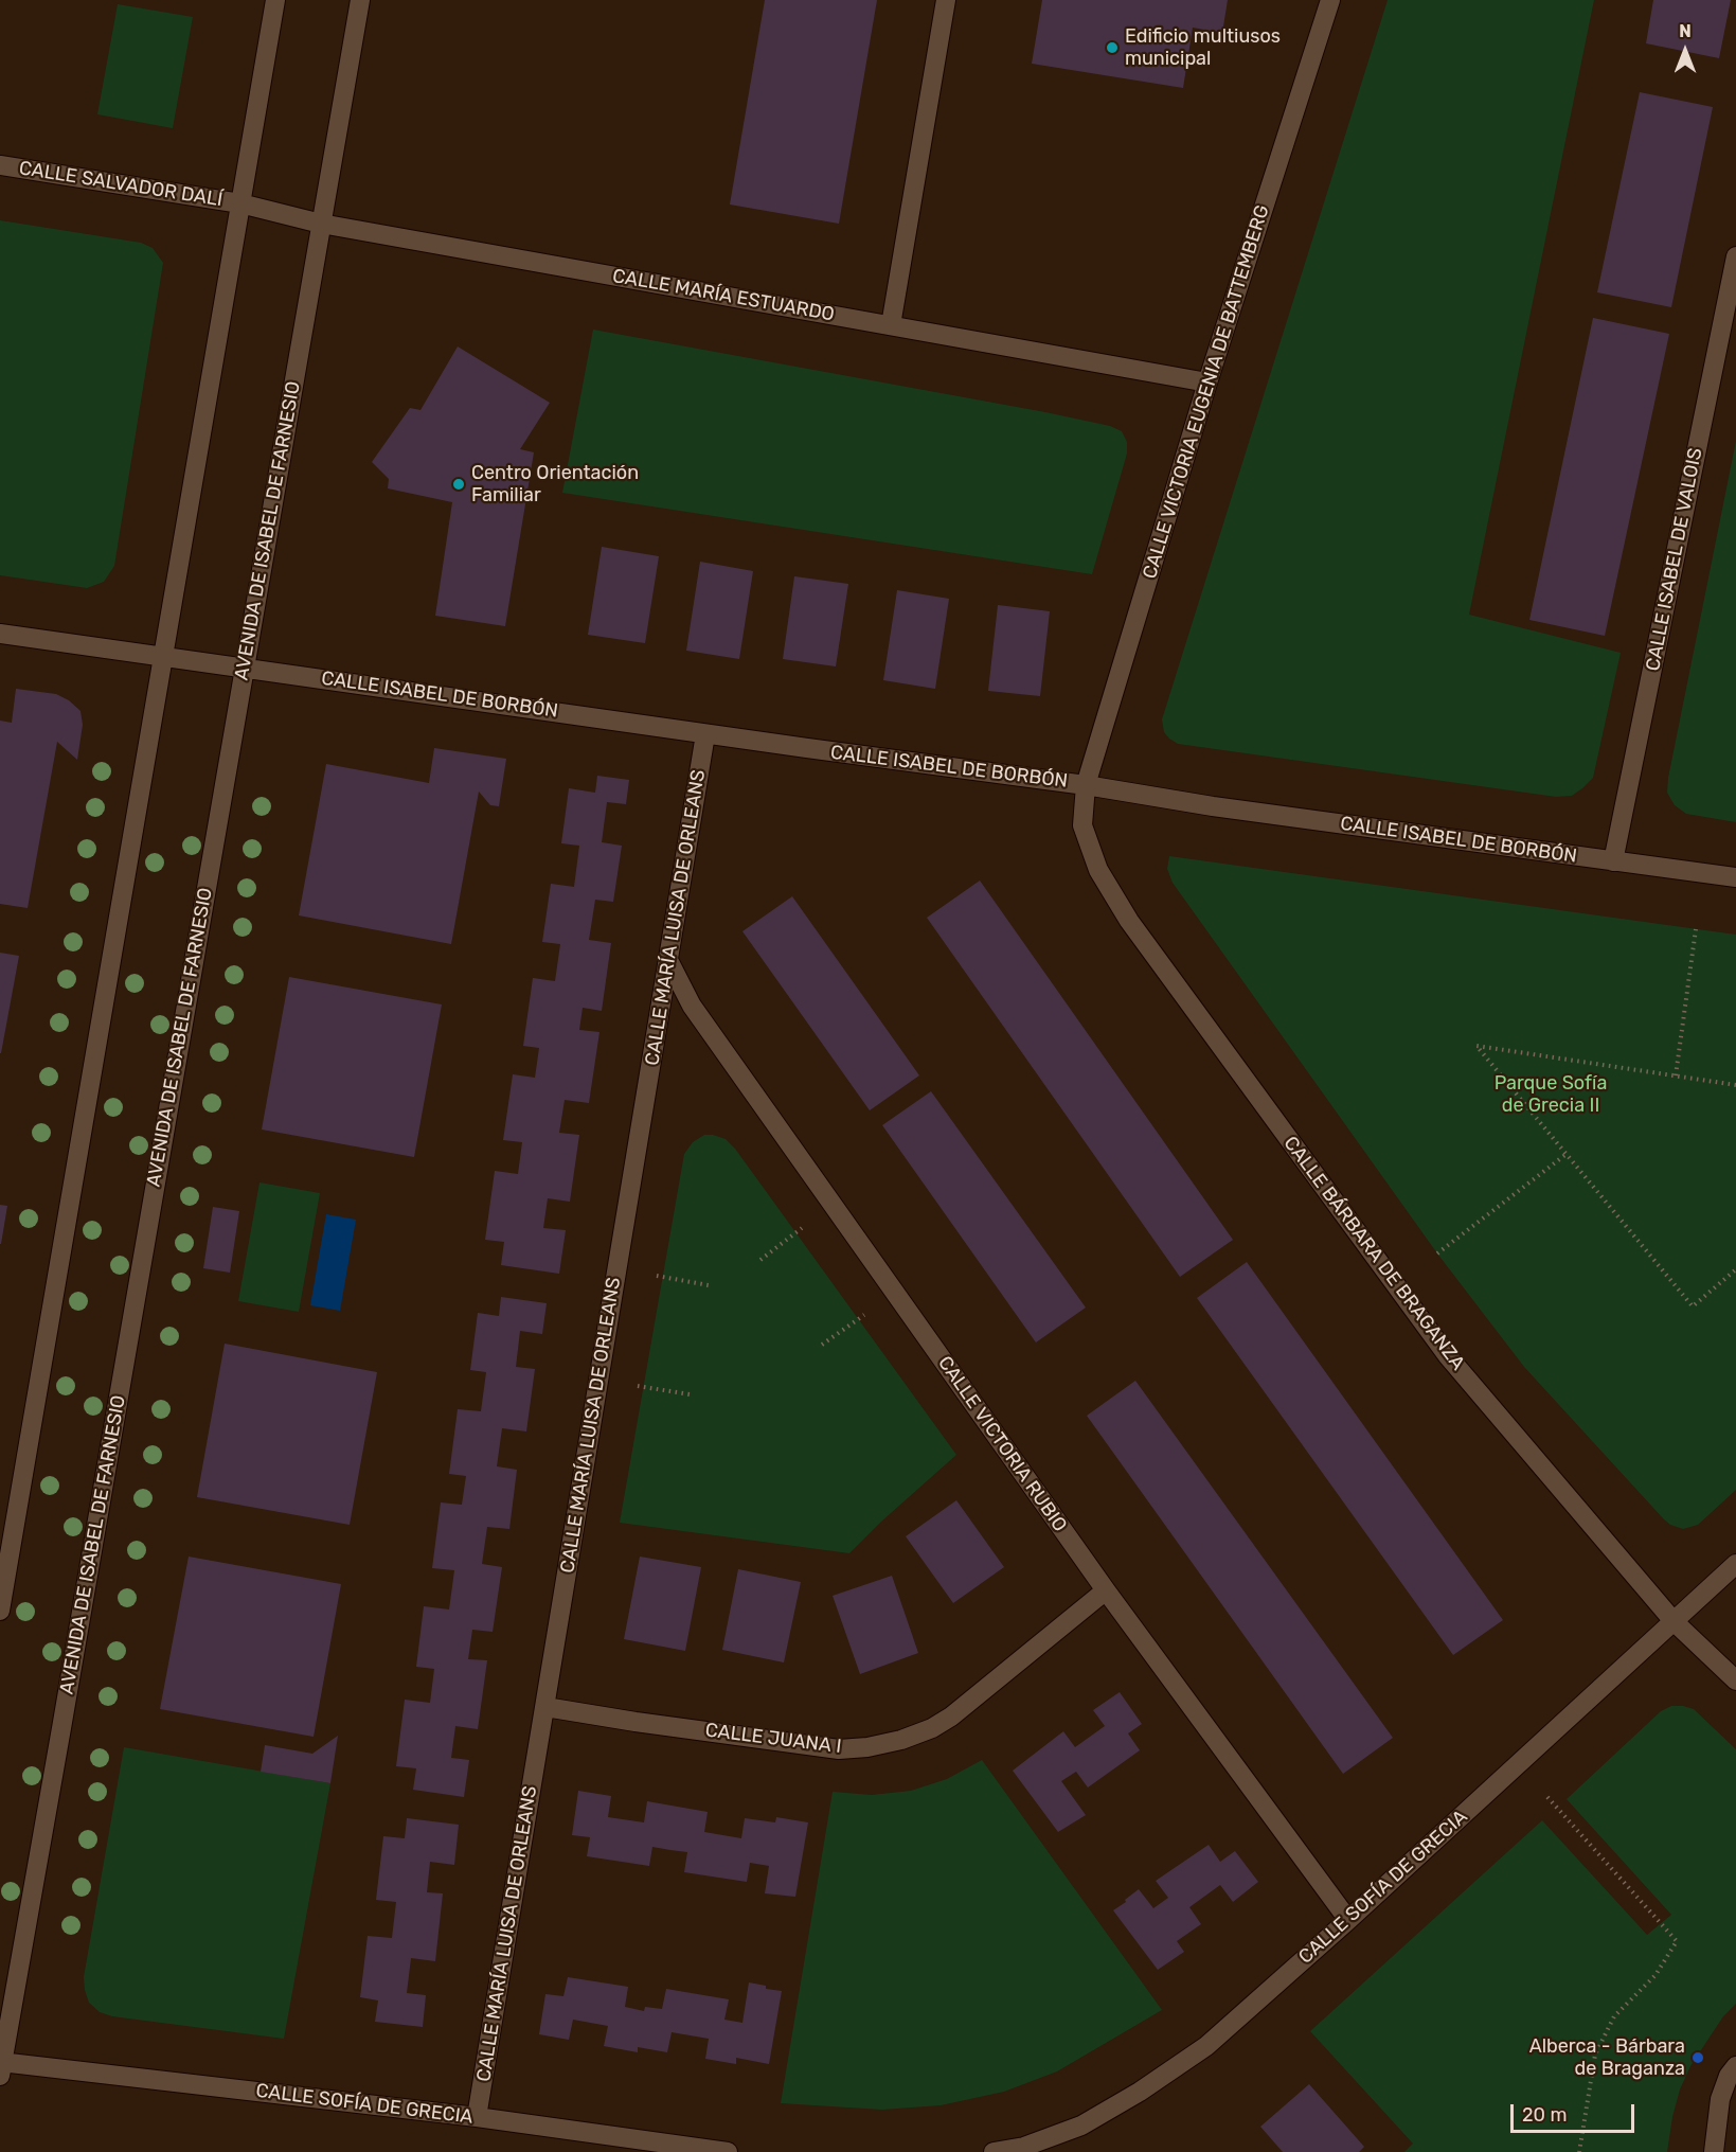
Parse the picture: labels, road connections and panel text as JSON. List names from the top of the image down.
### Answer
{
  "streets": {
    "street": [
      "CALLE SALVADOR DALÍ",
      "CALLE MARÍA ESTUARDO",
      "CALLE VICTORIA EUGENIA DE BATTEMBERG",
      "AVENIDA DE ISABEL DE FARNESIO",
      "CALLE ISABEL DE VALOIS",
      "CALLE ISABEL DE BORBÓN",
      "CALLE MARÍA LUISA DE ORLEANS",
      "CALLE BÁRBARA DE BRAGANZA",
      "CALLE VICTORIA RUBIO",
      "CALLE JUANA I",
      "CALLE SOFÍA DE GRECIA"
    ]
  },
  "crossings": [
    ["CALLE SALVADOR DALÍ", "CALLE MARÍA ESTUARDO"],
    ["CALLE MARÍA ESTUARDO", "CALLE VICTORIA EUGENIA DE BATTEMBERG"],
    ["CALLE MARÍA ESTUARDO", "AVENIDA DE ISABEL DE FARNESIO"],
    ["CALLE VICTORIA EUGENIA DE BATTEMBERG", "CALLE ISABEL DE BORBÓN"],
    ["CALLE VICTORIA EUGENIA DE BATTEMBERG", "CALLE BÁRBARA DE BRAGANZA"],
    ["AVENIDA DE ISABEL DE FARNESIO", "CALLE ISABEL DE BORBÓN"],
    ["AVENIDA DE ISABEL DE FARNESIO", "CALLE SOFÍA DE GRECIA"],
    ["CALLE ISABEL DE VALOIS", "CALLE ISABEL DE BORBÓN"],
    ["CALLE ISABEL DE BORBÓN", "CALLE MARÍA LUISA DE ORLEANS"],
    ["CALLE ISABEL DE BORBÓN", "CALLE BÁRBARA DE BRAGANZA"],
    ["CALLE MARÍA LUISA DE ORLEANS", "CALLE VICTORIA RUBIO"],
    ["CALLE MARÍA LUISA DE ORLEANS", "CALLE JUANA I"],
    ["CALLE MARÍA LUISA DE ORLEANS", "CALLE SOFÍA DE GRECIA"],
    ["CALLE BÁRBARA DE BRAGANZA", "CALLE SOFÍA DE GRECIA"],
    ["CALLE VICTORIA RUBIO", "CALLE JUANA I"],
    ["CALLE VICTORIA RUBIO", "CALLE SOFÍA DE GRECIA"]
  ],
  "parks": ["Parque Sofía de Grecia II"],
  "places": ["Edificio multiusos municipal", "Centro Orientación Familiar", "Alberca - Bárbara de Braganza"],
  "scale_bar": "20 m",
  "north": "top"
}
